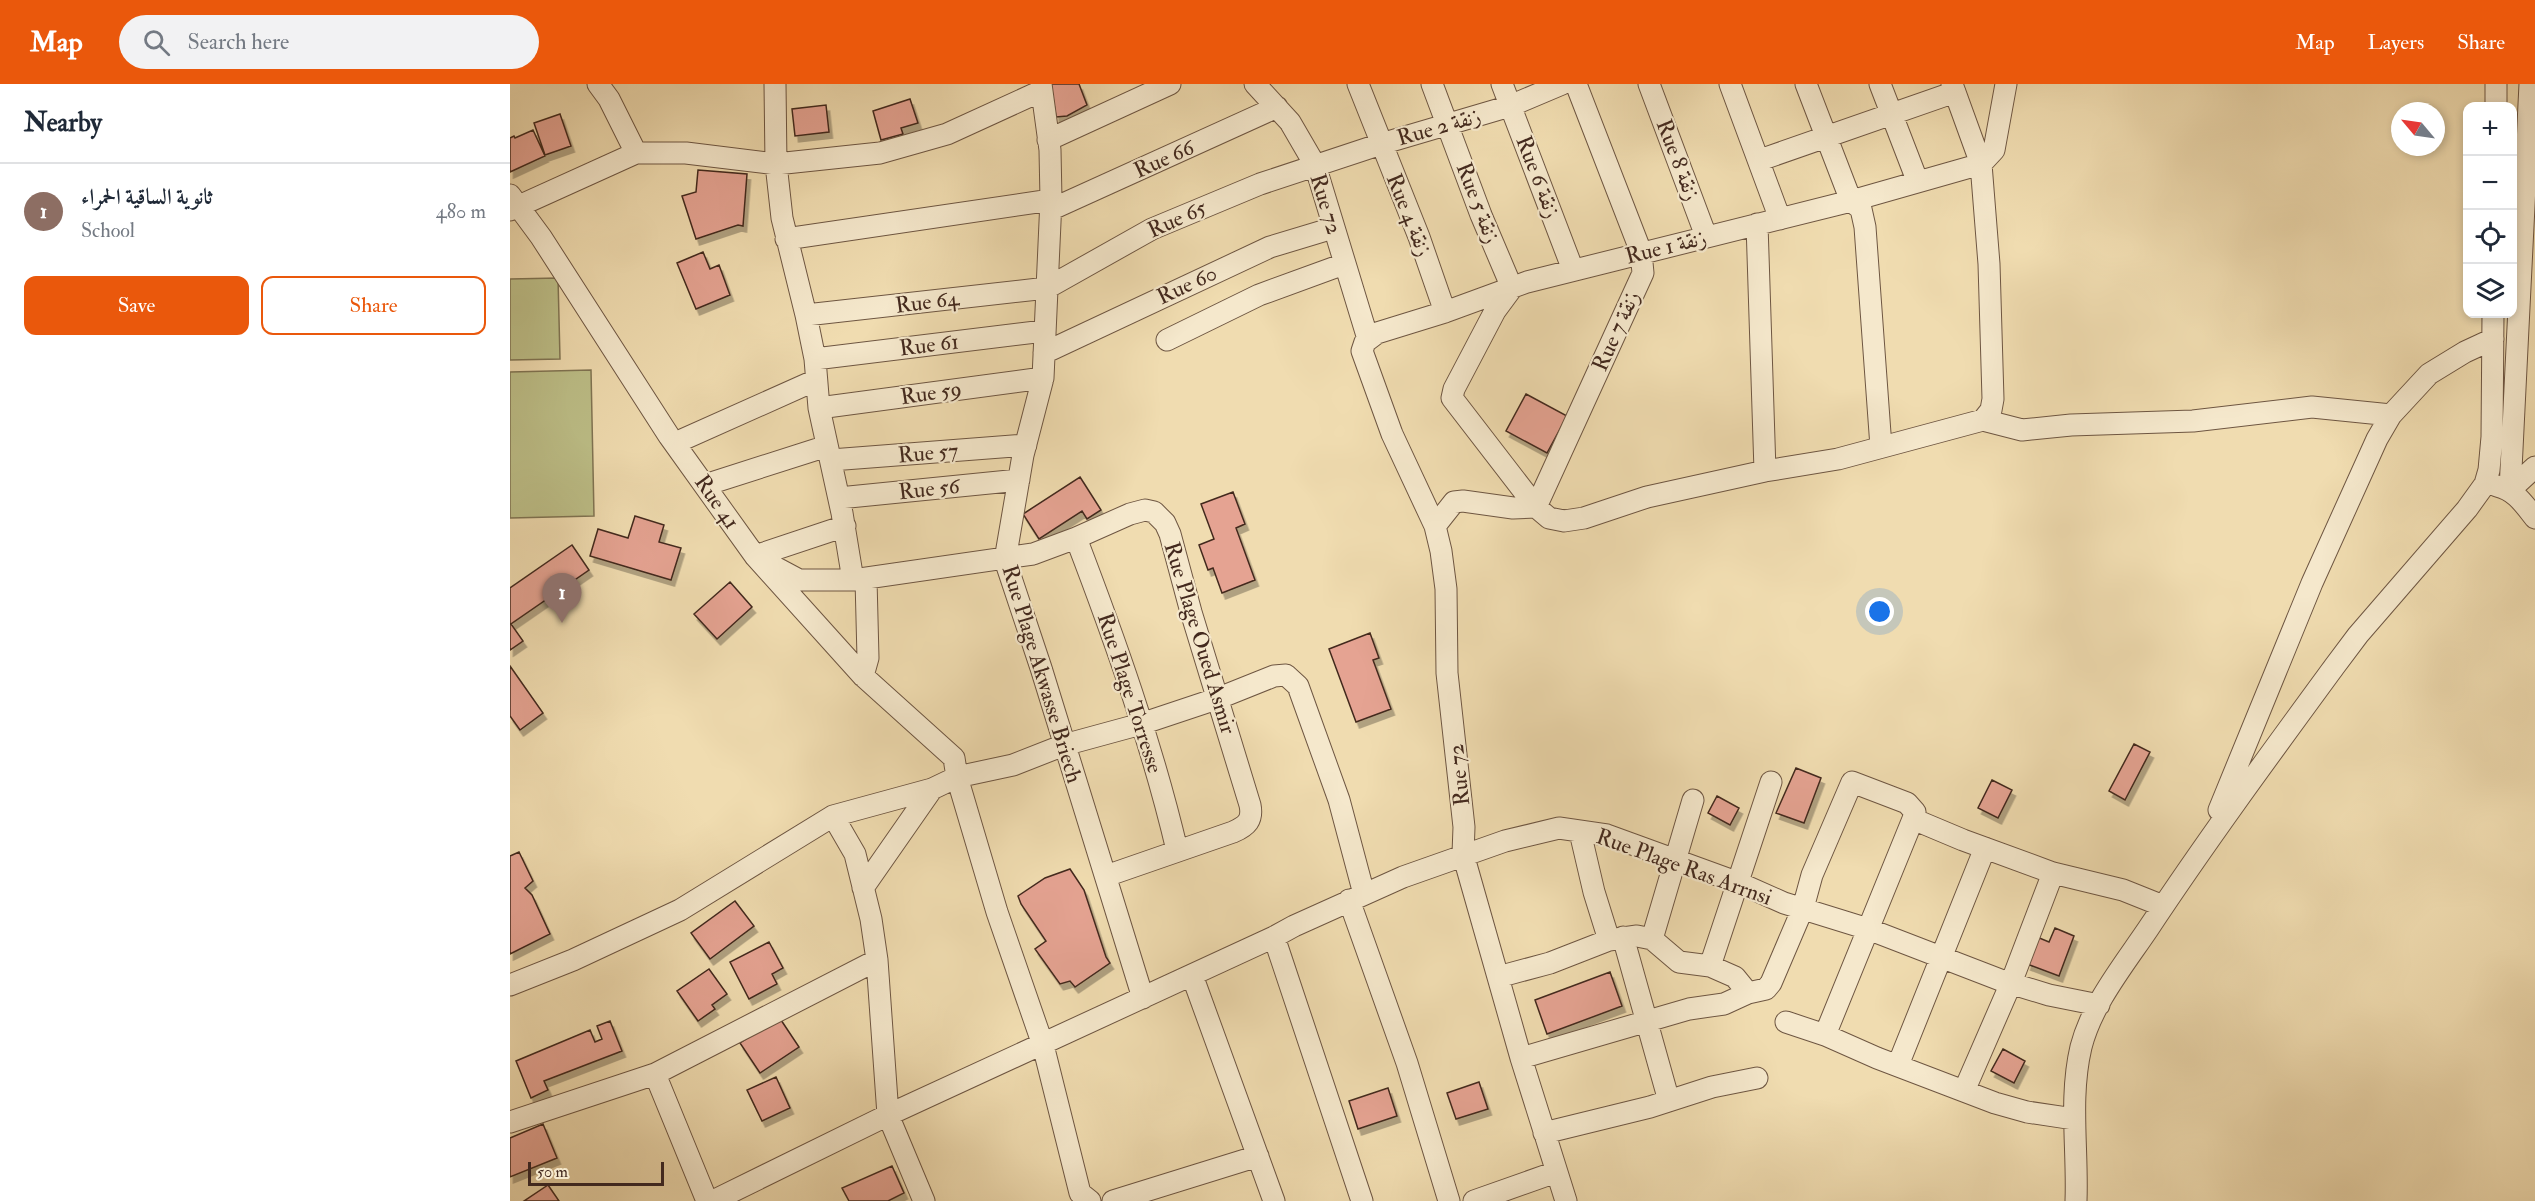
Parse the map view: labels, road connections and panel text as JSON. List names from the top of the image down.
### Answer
{
  "streets": {
    "street": [
      "Rue 2 زنقة",
      "Rue 66",
      "Rue 8 زنقة",
      "Rue 6 زنقة",
      "Rue 5 زنقة",
      "Rue 72",
      "Rue 4 زنقة",
      "Rue 65",
      "Rue 1 زنقة",
      "Rue 60",
      "Rue 64",
      "Rue 7 زنقة",
      "Rue 61",
      "Rue 59",
      "Rue 57",
      "Rue 56",
      "Rue 41",
      "Rue Plage Oued Asmir",
      "Rue Plage Akwasse Briech",
      "Rue Plage Torresse",
      "Rue Plage Ras Arrnsi"
    ]
  },
  "crossings": [
    ["Rue 2 زنقة", "Rue 6 زنقة"],
    ["Rue 2 زنقة", "Rue 5 زنقة"],
    ["Rue 2 زنقة", "Rue 72"],
    ["Rue 2 زنقة", "Rue 4 زنقة"],
    ["Rue 2 زنقة", "Rue 65"],
    ["Rue 66", "Rue 72"],
    ["Rue 66", "Rue Plage Akwasse Briech"],
    ["Rue 8 زنقة", "Rue 1 زنقة"],
    ["Rue 6 زنقة", "Rue 1 زنقة"],
    ["Rue 5 زنقة", "Rue 1 زنقة"],
    ["Rue 72", "Rue 65"],
    ["Rue 72", "Rue 1 زنقة"],
    ["Rue 72", "Rue 60"],
    ["Rue 72", "Rue Plage Ras Arrnsi"],
    ["Rue 4 زنقة", "Rue 1 زنقة"],
    ["Rue 65", "Rue 64"],
    ["Rue 65", "Rue Plage Akwasse Briech"],
    ["Rue 1 زنقة", "Rue 7 زنقة"],
    ["Rue 60", "Rue Plage Akwasse Briech"],
    ["Rue 64", "Rue Plage Akwasse Briech"],
    ["Rue 61", "Rue Plage Akwasse Briech"],
    ["Rue 59", "Rue Plage Akwasse Briech"],
    ["Rue 57", "Rue Plage Akwasse Briech"],
    ["Rue 56", "Rue Plage Akwasse Briech"],
    ["Rue 41", "Rue Plage Ras Arrnsi"],
    ["Rue Plage Oued Asmir", "Rue Plage Akwasse Briech"],
    ["Rue Plage Oued Asmir", "Rue Plage Torresse"],
    ["Rue Plage Akwasse Briech", "Rue Plage Ras Arrnsi"]
  ],
  "scale_bar": "50 m",
  "north": "top left",
  "page": {
    "header": "Map",
    "search": "Search here",
    "nav": ["Map", "Layers", "Share"],
    "heading": "Nearby",
    "map_buttons": ["+", "−"],
    "list": [
      {
        "mark": "1",
        "name": "ثانوية الساقية الحمراء",
        "note": "School",
        "value": "480 m"
      }
    ],
    "buttons": ["Save", "Share"],
    "pins": "1",
    "scale": "50 m"
  }
}
